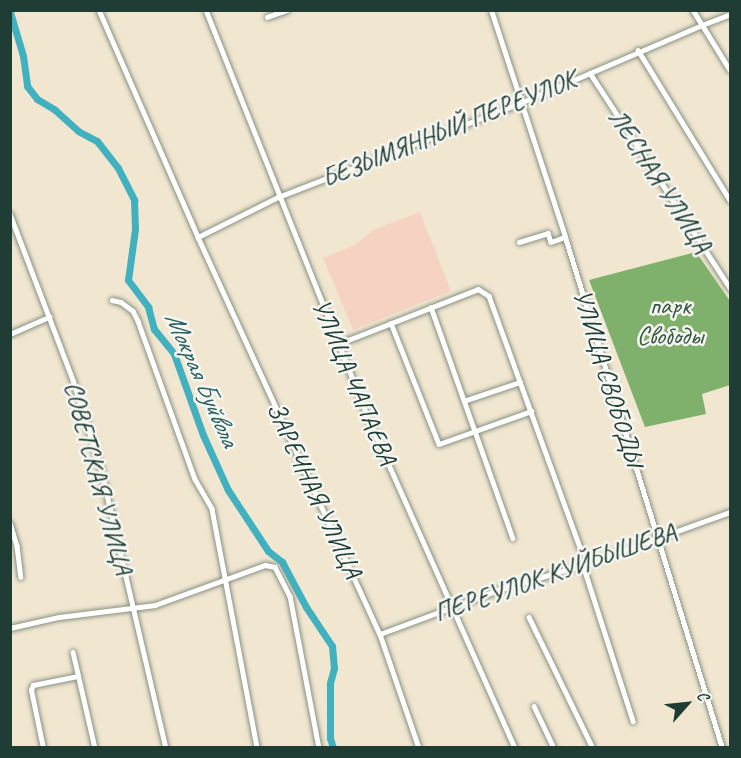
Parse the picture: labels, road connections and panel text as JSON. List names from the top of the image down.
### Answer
{
  "streets": {
    "main road": ["БЕЗЫМЯННЫЙ ПЕРЕУЛОК", "УЛИЦА СВОБОДЫ"],
    "street": [
      "ЛЕСНАЯ УЛИЦА",
      "УЛИЦА ЧАПАЕВА",
      "СОВЕТСКАЯ УЛИЦА",
      "ЗАРЕЧНАЯ УЛИЦА",
      "ПЕРЕУЛОК КУЙБЫШЕВА"
    ]
  },
  "crossings": [
    ["БЕЗЫМЯННЫЙ ПЕРЕУЛОК", "ЛЕСНАЯ УЛИЦА"],
    ["БЕЗЫМЯННЫЙ ПЕРЕУЛОК", "УЛИЦА СВОБОДЫ"],
    ["БЕЗЫМЯННЫЙ ПЕРЕУЛОК", "УЛИЦА ЧАПАЕВА"],
    ["БЕЗЫМЯННЫЙ ПЕРЕУЛОК", "ЗАРЕЧНАЯ УЛИЦА"],
    ["УЛИЦА СВОБОДЫ", "ПЕРЕУЛОК КУЙБЫШЕВА"],
    ["УЛИЦА ЧАПАЕВА", "ПЕРЕУЛОК КУЙБЫШЕВА"],
    ["ЗАРЕЧНАЯ УЛИЦА", "ПЕРЕУЛОК КУЙБЫШЕВА"]
  ],
  "water": ["Мокрая Буйвола"],
  "parks": ["парк Свободы"],
  "north": "top right"
}
